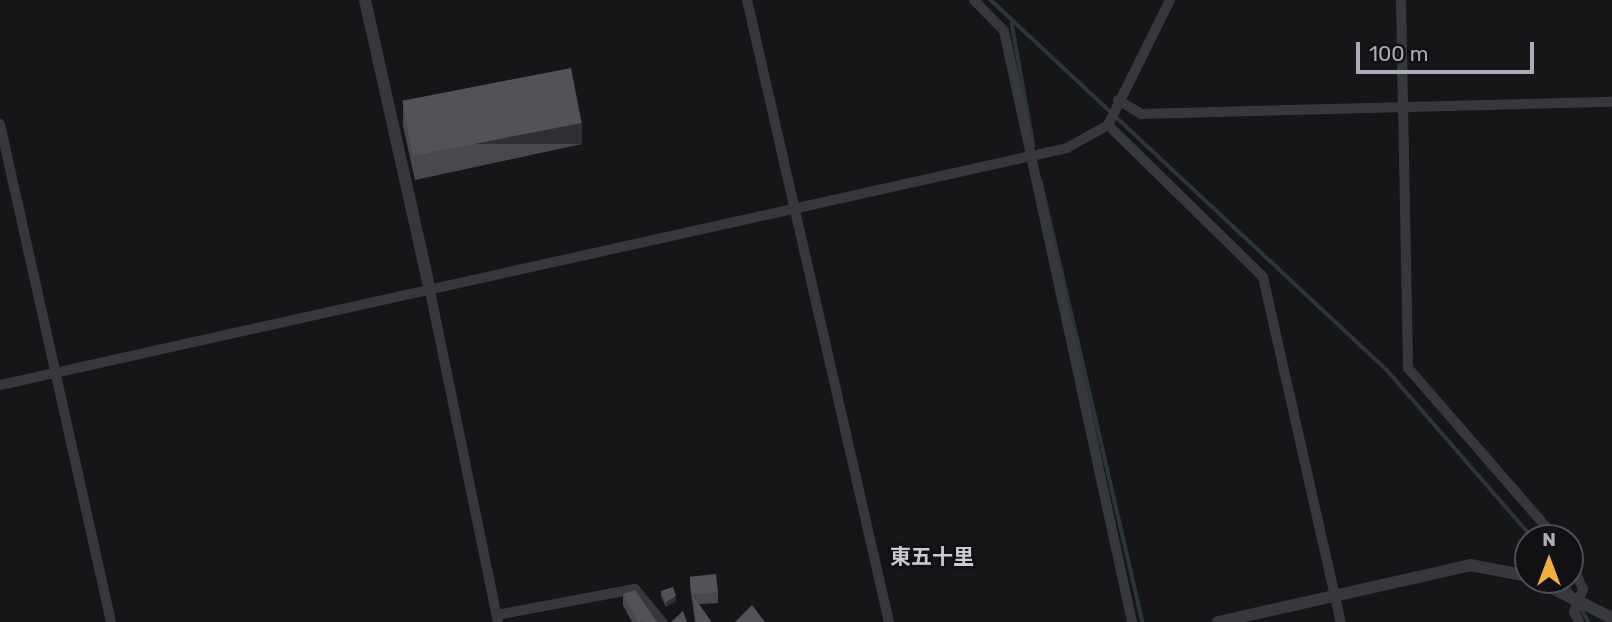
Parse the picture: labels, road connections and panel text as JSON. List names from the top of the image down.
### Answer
{
  "districts": ["東五十里"],
  "scale_bar": "100 m",
  "north": "top"
}
